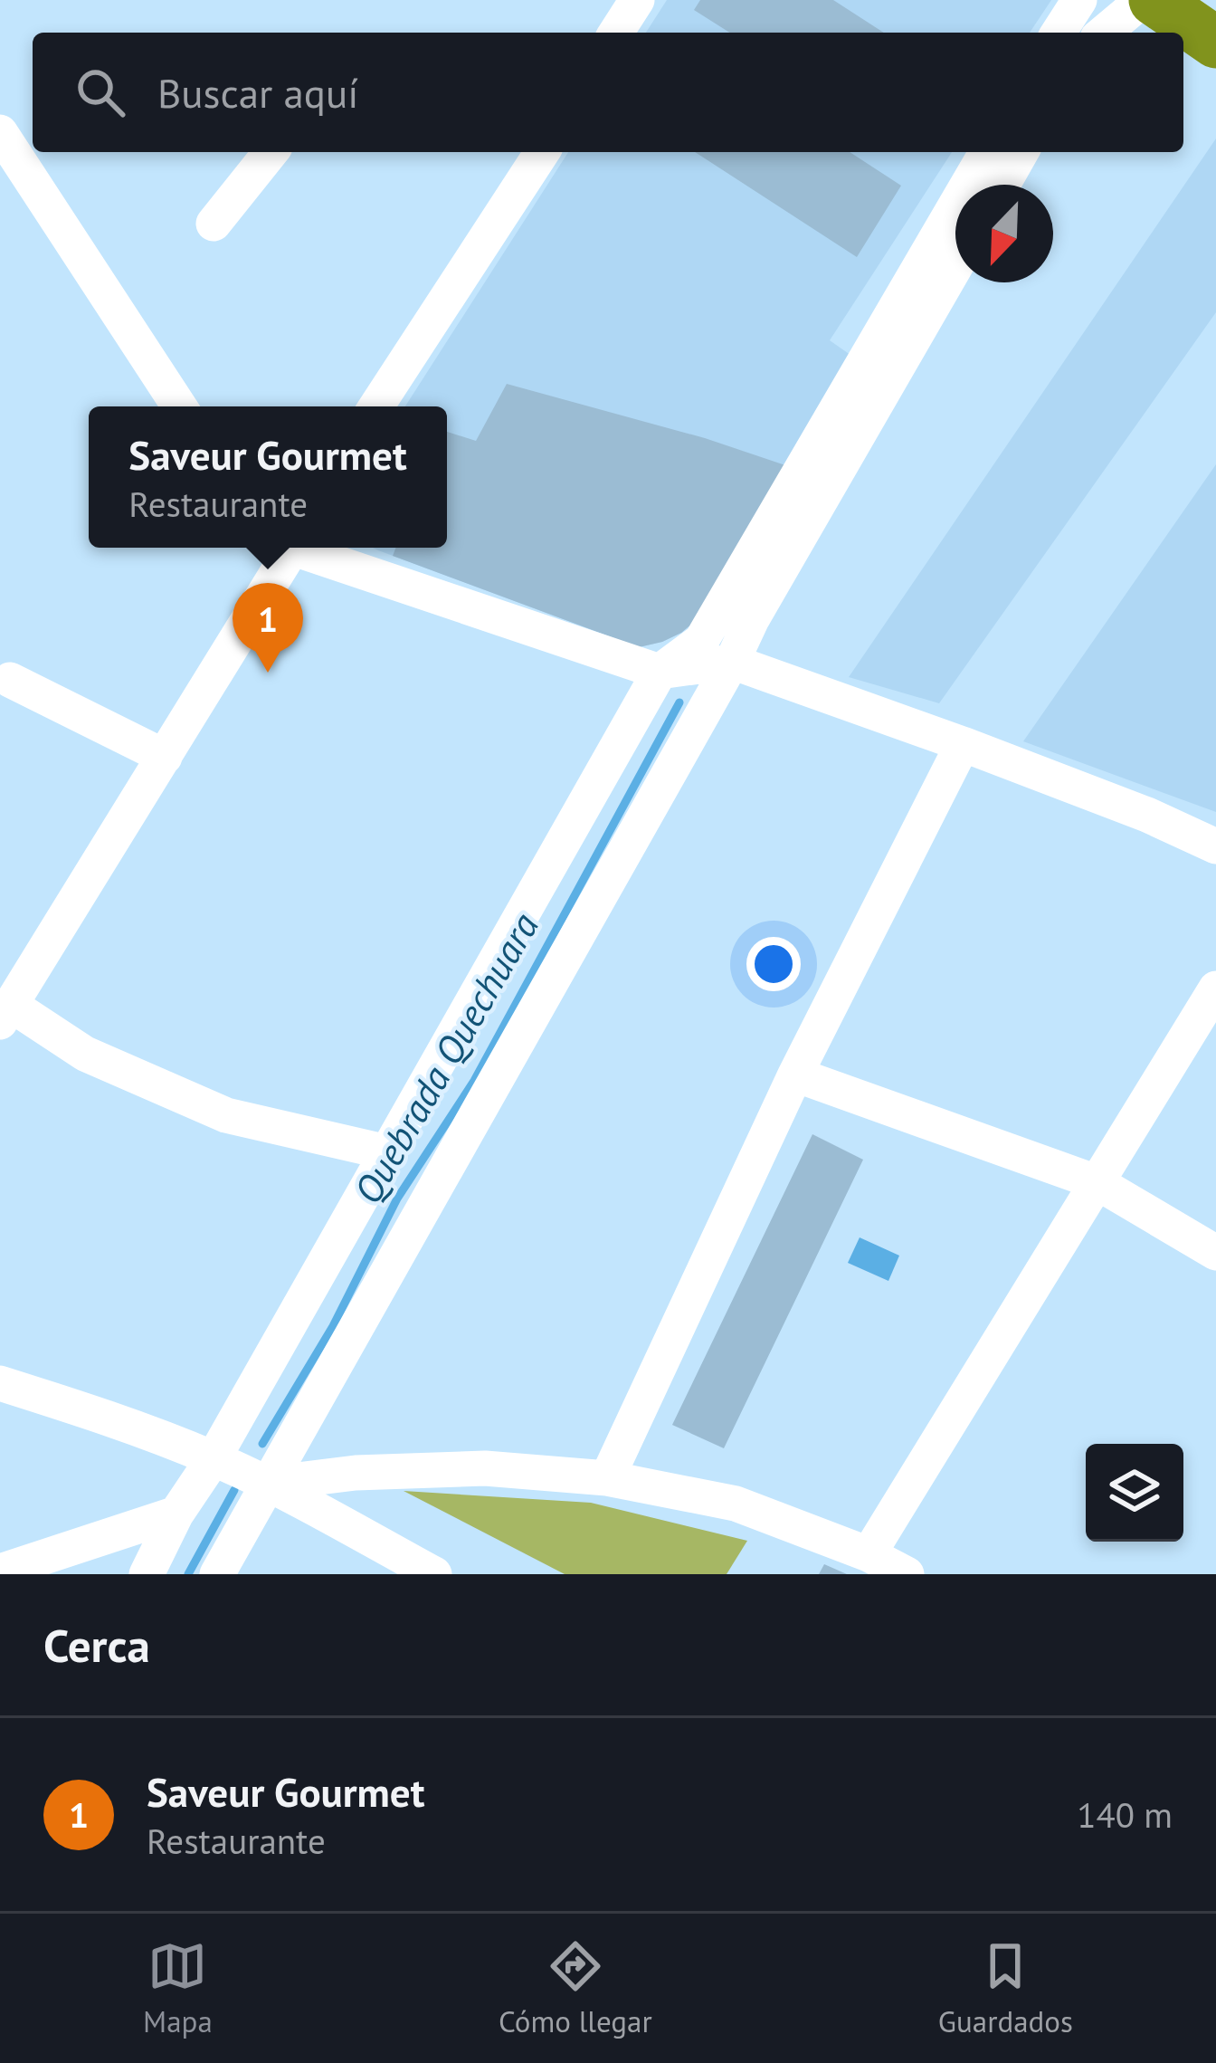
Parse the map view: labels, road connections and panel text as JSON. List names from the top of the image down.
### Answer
{
  "water": ["Quebrada Quechuara"],
  "north": "bottom left",
  "page": {
    "search": "Buscar aquí",
    "popup": ["Saveur Gourmet", "Restaurante"],
    "pins": "1",
    "heading": "Cerca",
    "list": [
      {
        "mark": "1",
        "name": "Saveur Gourmet",
        "note": "Restaurante",
        "value": "140 m"
      }
    ],
    "nav": ["Mapa", "Cómo llegar", "Guardados"]
  }
}
